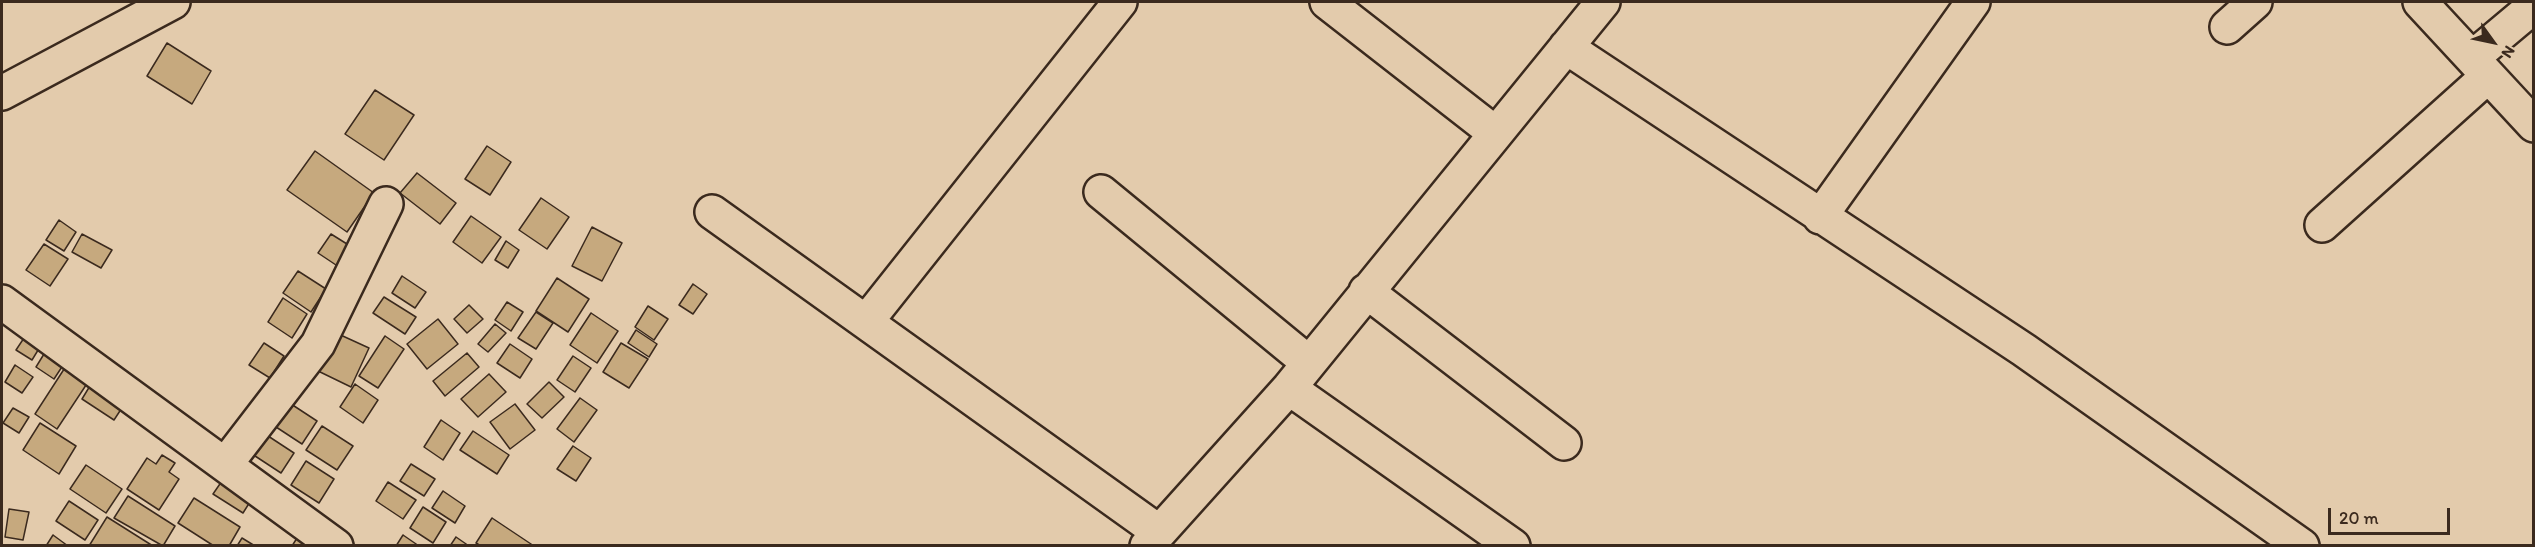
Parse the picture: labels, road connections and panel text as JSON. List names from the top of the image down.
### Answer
{
  "scale_bar": "20 m",
  "north": "bottom right"
}
